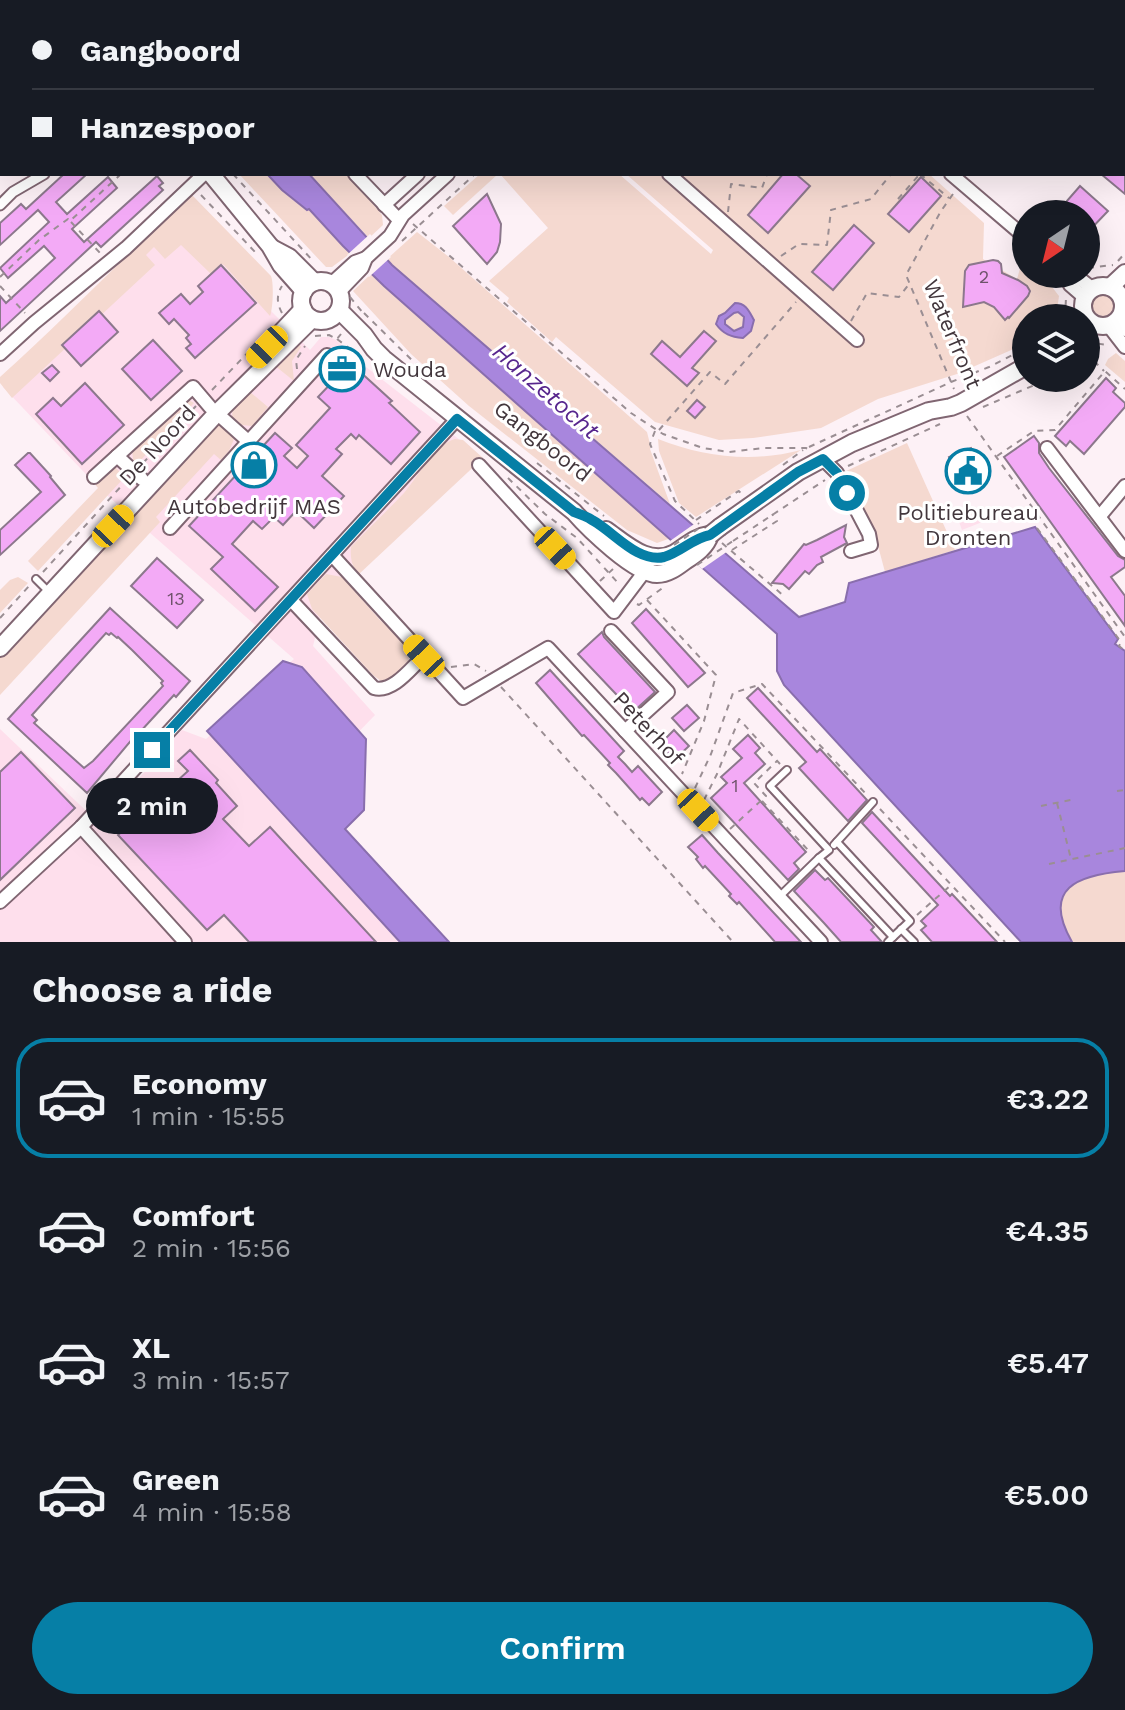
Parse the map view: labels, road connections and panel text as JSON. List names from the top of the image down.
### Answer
{
  "streets": {
    "main road": ["Gangboord", "De Noord"],
    "street": ["Peterhof"],
    "path": ["Waterfront"]
  },
  "crossings": [
    ["Gangboord", "De Noord"]
  ],
  "water": ["Hanzetocht"],
  "places": {
    "office": ["Wouda"],
    "shop": ["Autobedrijf MAS"],
    "public building": ["Politiebureau Dronten"]
  },
  "house_numbers": ["2", "13", "1"],
  "north": "bottom left",
  "page": {
    "banner": ["Gangboord", "Hanzespoor"],
    "bubble": "2 min",
    "heading": "Choose a ride",
    "list": [
      {
        "name": "Economy",
        "note": "1 min · 15:55",
        "value": "€3.22"
      },
      {
        "name": "Comfort",
        "note": "2 min · 15:56",
        "value": "€4.35"
      },
      {
        "name": "XL",
        "note": "3 min · 15:57",
        "value": "€5.47"
      },
      {
        "name": "Green",
        "note": "4 min · 15:58",
        "value": "€5.00"
      }
    ],
    "buttons": "Confirm"
  }
}
